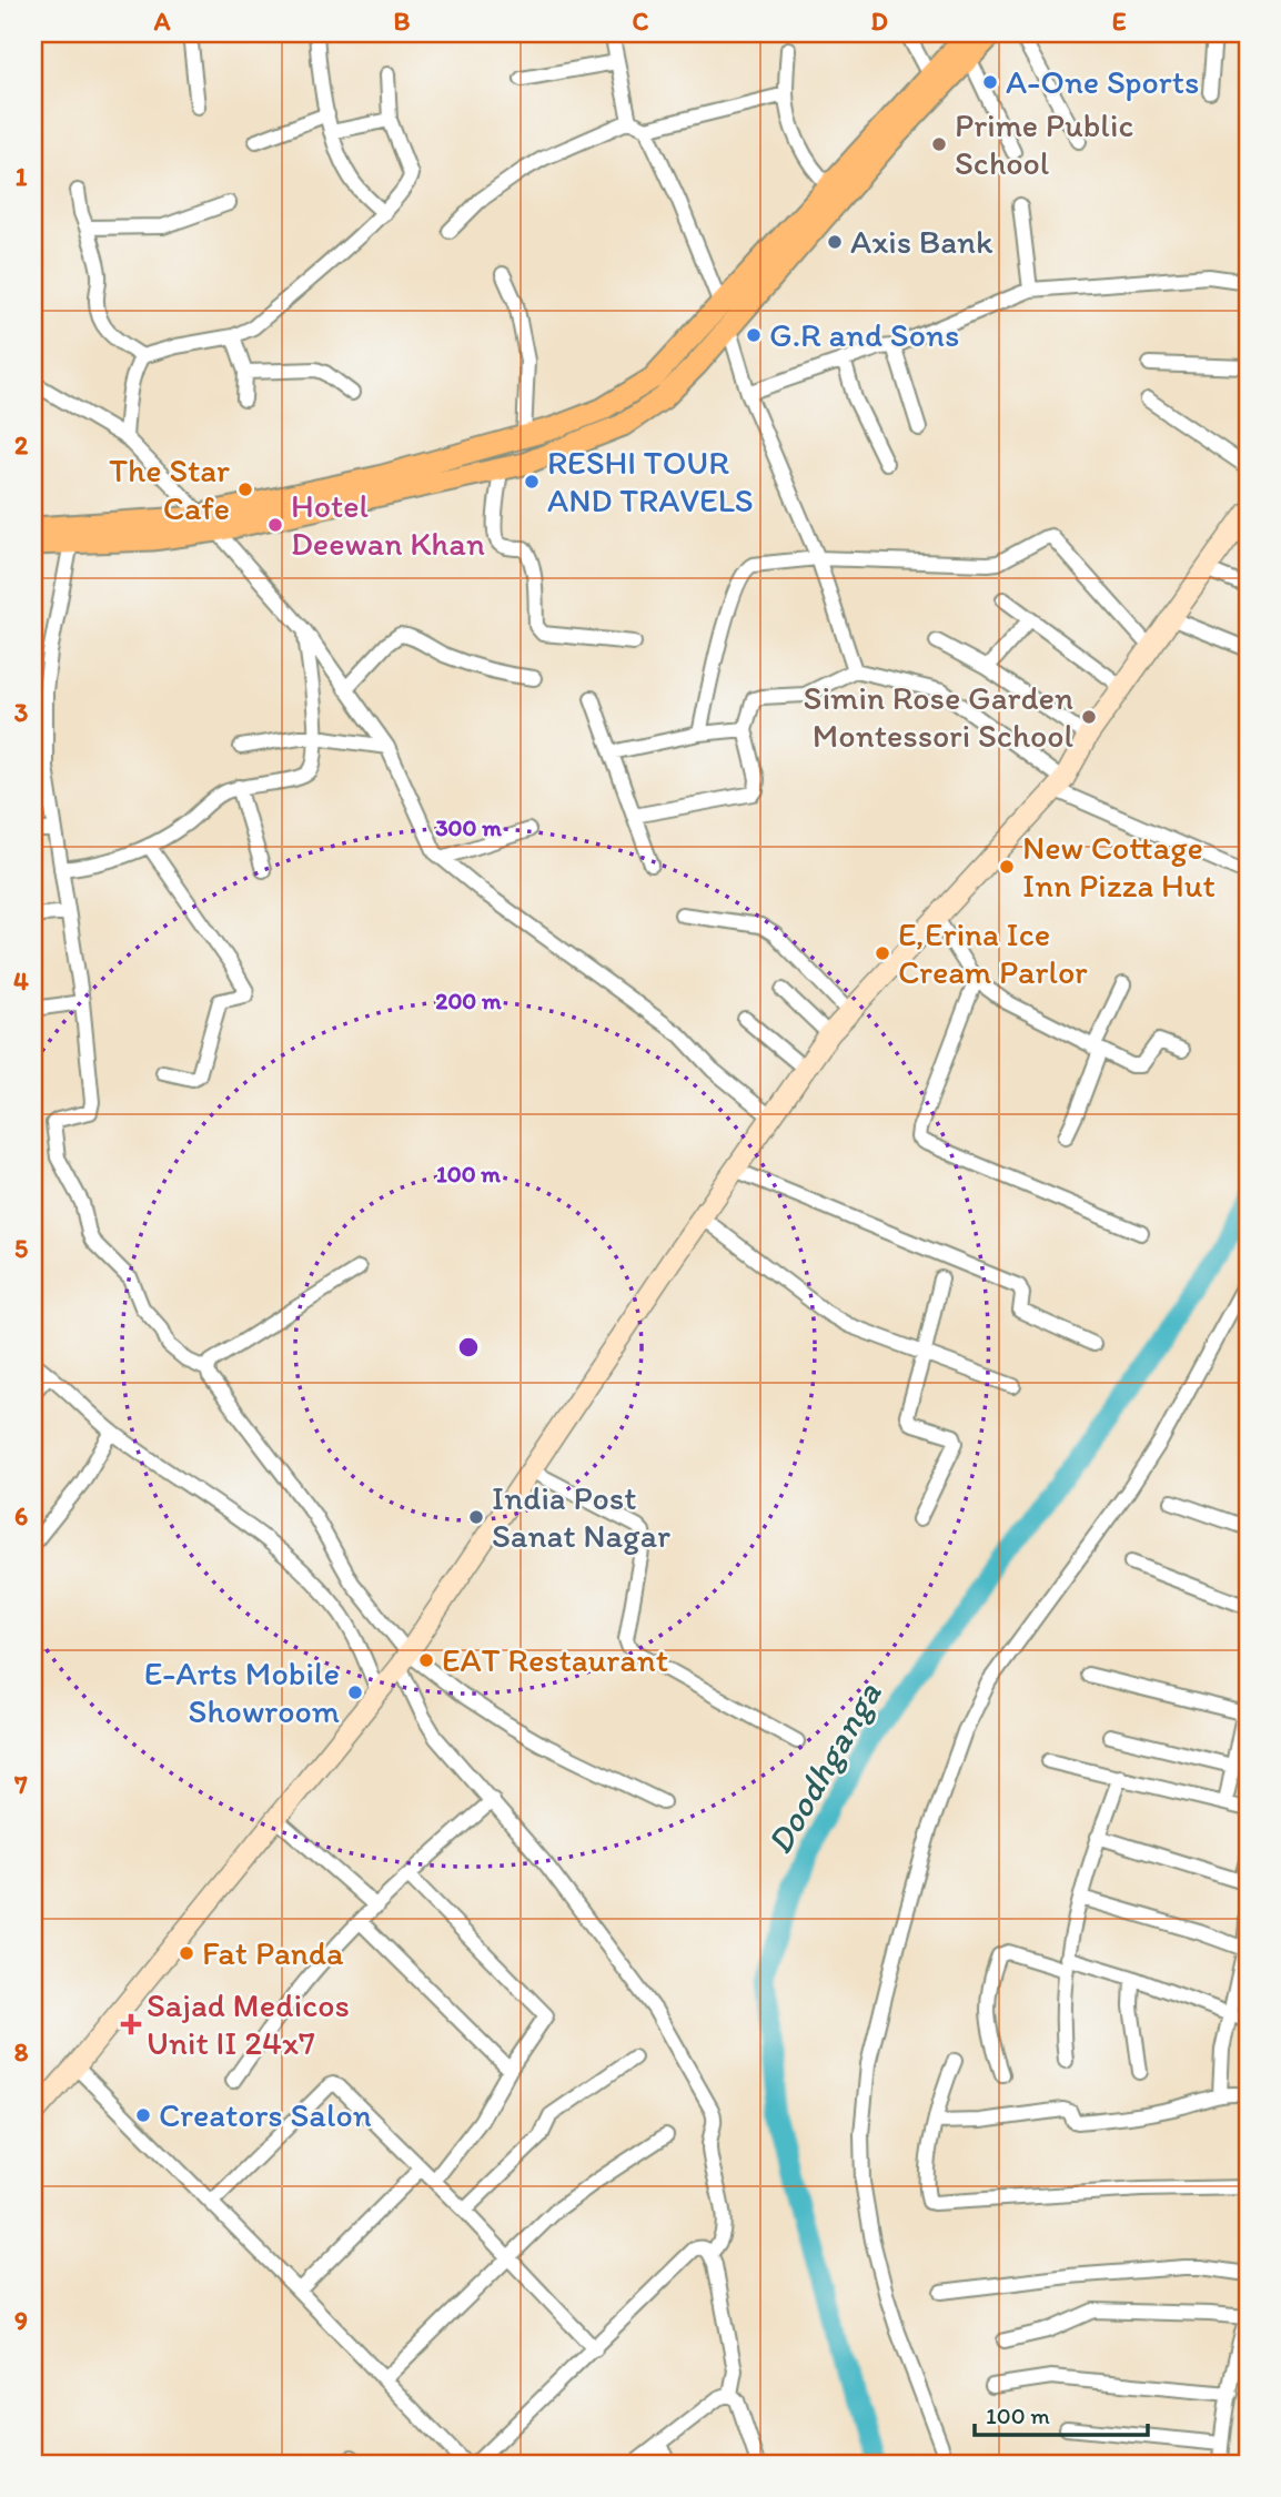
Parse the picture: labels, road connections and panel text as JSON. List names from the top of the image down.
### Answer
{
  "water": ["Doodhganga"],
  "places": {
    "other": [
      "A-One Sports",
      "Prime Public School",
      "Axis Bank",
      "G.R and Sons",
      "RESHI TOUR AND TRAVELS",
      "The Star Cafe",
      "Hotel Deewan Khan",
      "Simin Rose Garden Montessori School",
      "New Cottage Inn Pizza Hut",
      "E,Erina Ice Cream Parlor",
      "India Post Sanat Nagar",
      "EAT Restaurant",
      "E-Arts Mobile Showroom",
      "Fat Panda",
      "Creators Salon"
    ],
    "health": ["Sajad Medicos Unit II 24x7"]
  },
  "scale_bar": "100 m",
  "grid": {
    "columns": [
      "A",
      "B",
      "C",
      "D",
      "E"
    ],
    "rows": [
      "1",
      "2",
      "3",
      "4",
      "5",
      "6",
      "7",
      "8",
      "9"
    ]
  },
  "rings": ["300 m", "200 m", "100 m"]
}
